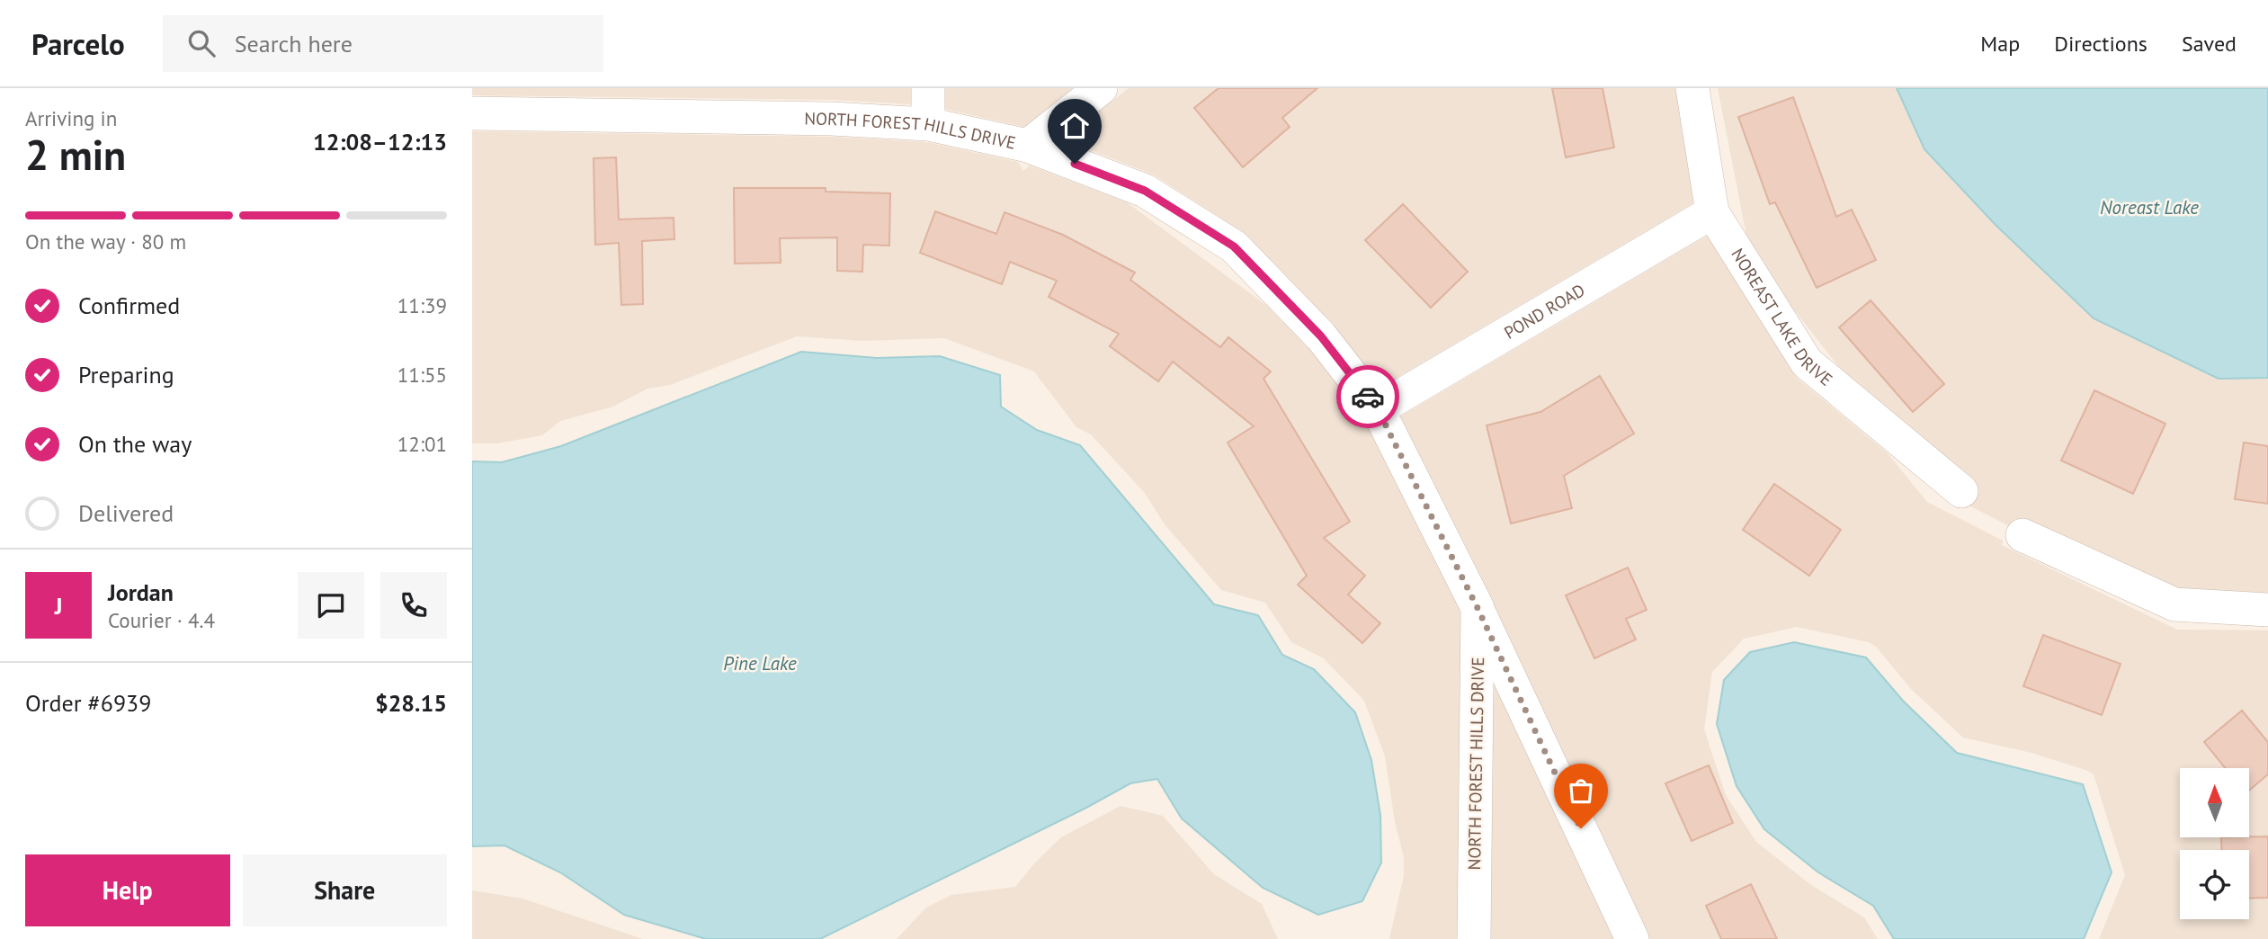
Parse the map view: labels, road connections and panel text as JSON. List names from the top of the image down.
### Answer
{
  "streets": {
    "street": ["NORTH FOREST HILLS DRIVE", "POND ROAD", "NOREAST LAKE DRIVE"]
  },
  "crossings": [
    ["NORTH FOREST HILLS DRIVE", "POND ROAD"],
    ["POND ROAD", "NOREAST LAKE DRIVE"]
  ],
  "water": ["Noreast Lake", "Pine Lake"],
  "north": "top",
  "page": {
    "header": "Parcelo",
    "search": "Search here",
    "nav": ["Map", "Directions", "Saved"],
    "heading": ["2 min", "Arriving in", "12:08–12:13"],
    "panel": [
      "Jordan",
      "Courier · 4.4",
      "Order #6939",
      "$28.15"
    ],
    "bar": "On the way · 80 m",
    "list": [
      ["Confirmed", "11:39"],
      ["Preparing", "11:55"],
      ["On the way", "12:01"],
      "Delivered"
    ],
    "round": "J",
    "buttons": ["Help", "Share"]
  }
}
